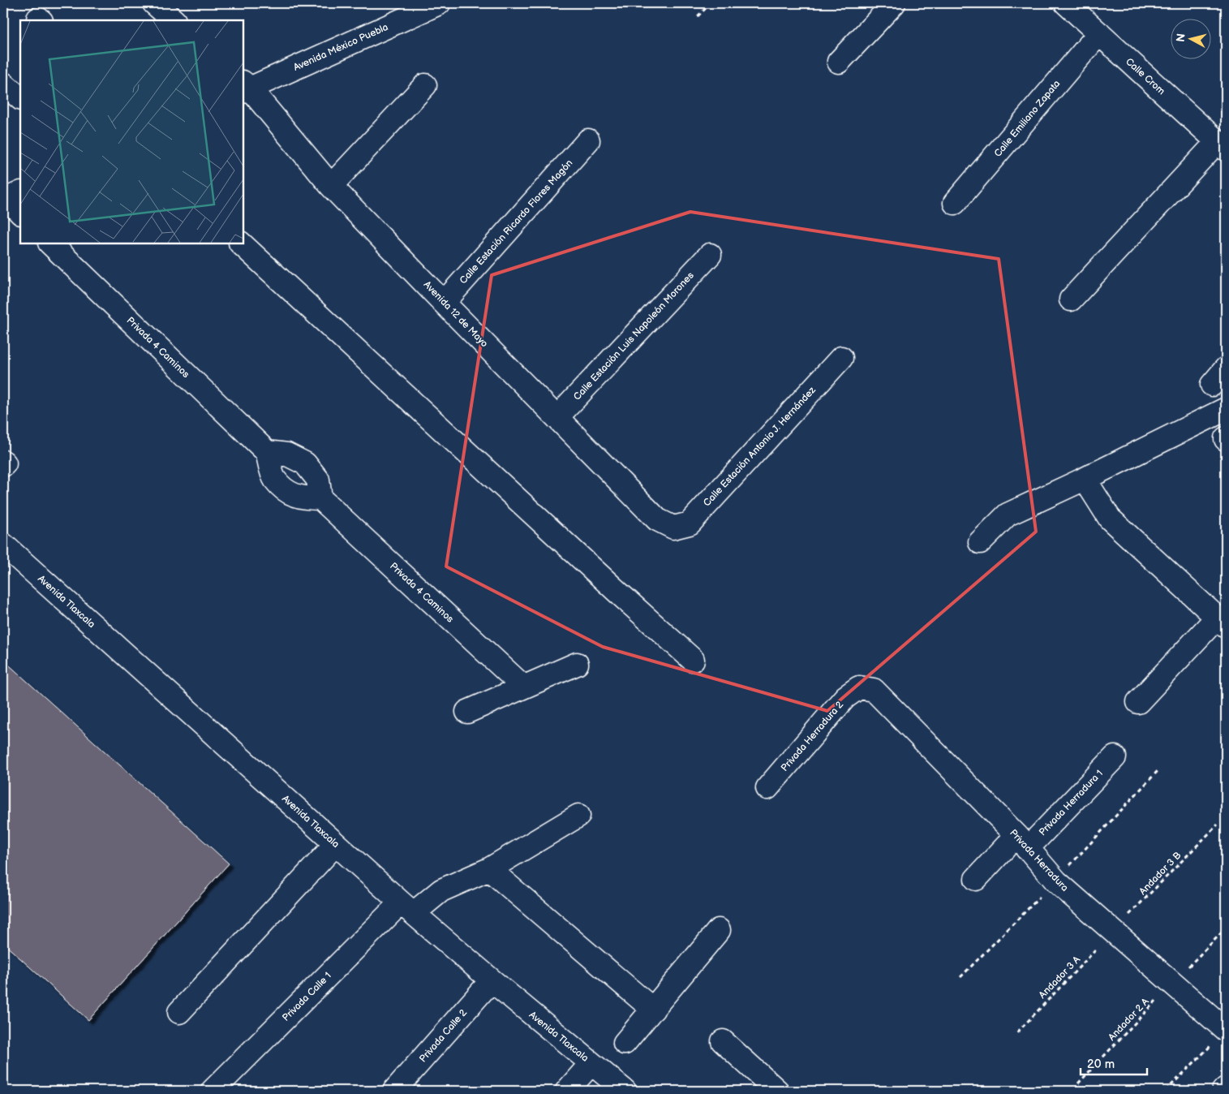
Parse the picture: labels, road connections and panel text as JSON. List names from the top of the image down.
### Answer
{
  "streets": {
    "street": [
      "Avenida México Puebla",
      "Calle Crom",
      "Calle Emiliano Zapata",
      "Calle Estación Ricardo Flores Magón",
      "Avenida 12 de Mayo",
      "Calle Estación Luis Napoleón Morones",
      "Privada 4 Caminos",
      "Calle Estación Antonio J. Hernández",
      "Avenida Tlaxcala",
      "Privada Herradura 2",
      "Privada Herradura 1",
      "Privada Herradura",
      "Privada Calle 1",
      "Privada Calle 2"
    ],
    "path": ["Andador 3 B", "Andador 3 A", "Andador 2 A"]
  },
  "crossings": [
    ["Avenida México Puebla", "Avenida 12 de Mayo"],
    ["Calle Crom", "Calle Emiliano Zapata"],
    ["Calle Estación Ricardo Flores Magón", "Avenida 12 de Mayo"],
    ["Avenida 12 de Mayo", "Calle Estación Luis Napoleón Morones"],
    ["Avenida 12 de Mayo", "Calle Estación Antonio J. Hernández"],
    ["Avenida Tlaxcala", "Privada Calle 1"],
    ["Avenida Tlaxcala", "Privada Calle 2"],
    ["Privada Herradura 2", "Privada Herradura"],
    ["Privada Herradura 1", "Privada Herradura"],
    ["Privada Herradura", "Andador 3 B"],
    ["Privada Herradura", "Andador 3 A"],
    ["Privada Herradura", "Andador 2 A"],
    ["Andador 3 B", "Andador 3 A"]
  ],
  "scale_bar": "20 m",
  "north": "left"
}
